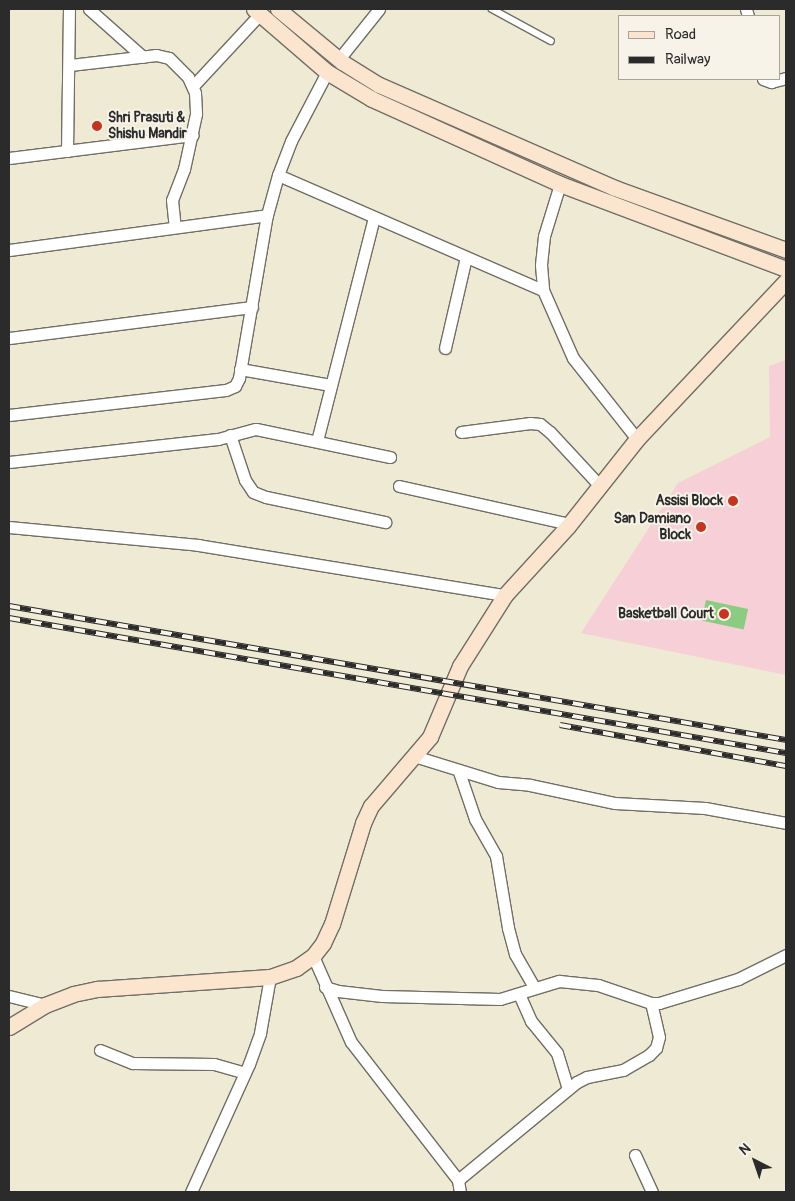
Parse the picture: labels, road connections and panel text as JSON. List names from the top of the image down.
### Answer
{
  "places": [
    "Shri Prasuti & Shishu Mandir",
    "Assisi Block",
    "San Damiano Block",
    "Basketball Court"
  ],
  "legend": ["Road", "Railway"],
  "north": "top left"
}
